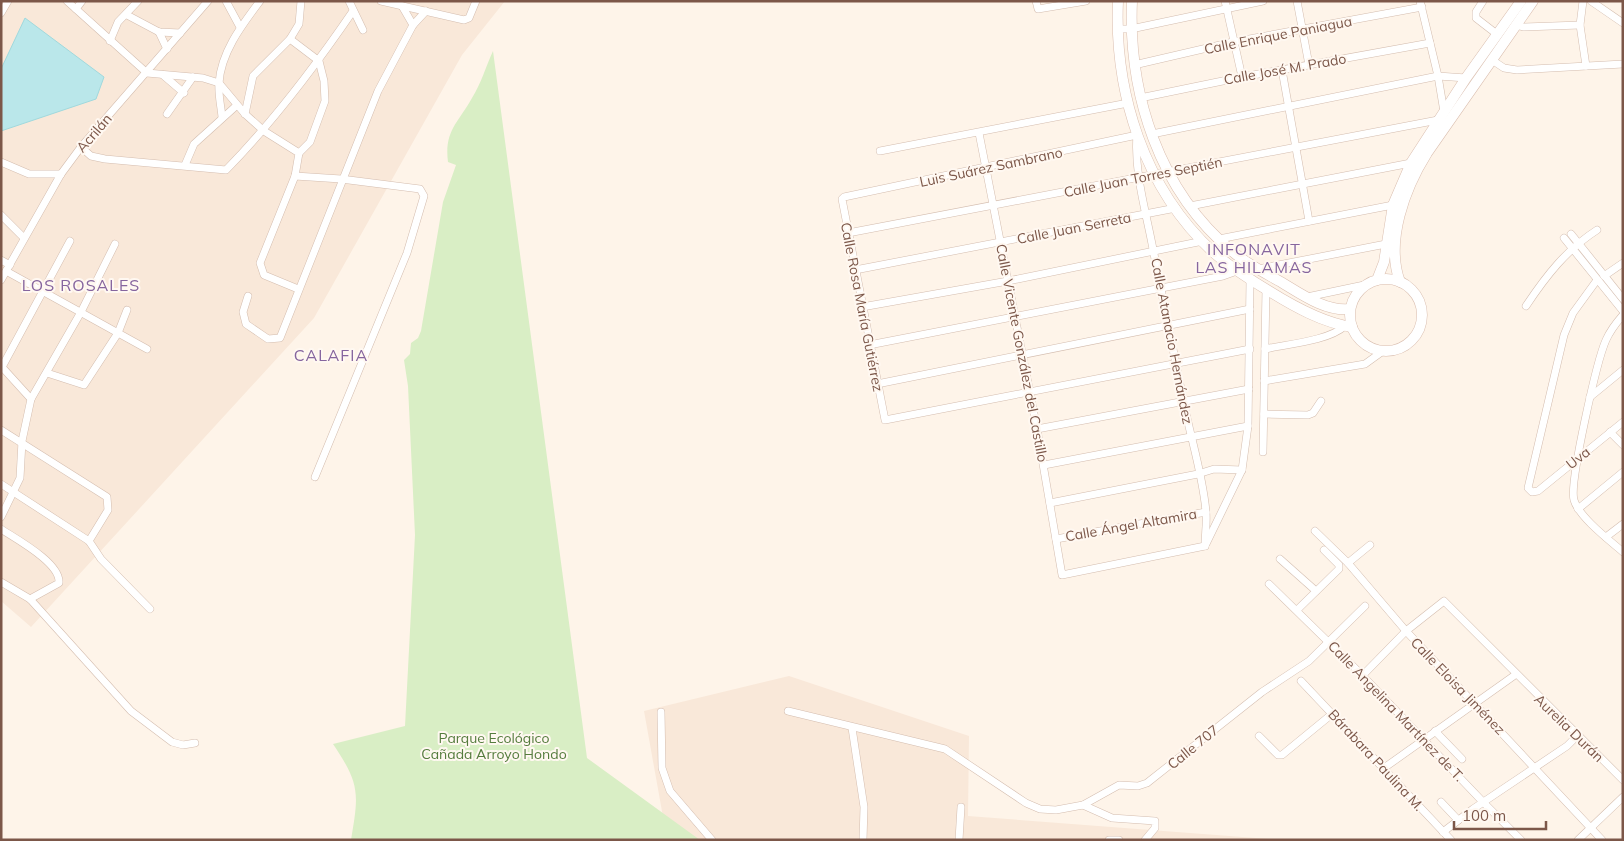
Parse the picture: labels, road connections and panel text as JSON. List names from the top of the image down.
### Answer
{
  "streets": {
    "street": [
      "Calle Enrique Paniagua",
      "Calle José M. Prado",
      "Acrilán",
      "Luis Suárez Sambrano",
      "Calle Juan Torres Septién",
      "Calle Juan Serreta",
      "Calle Rosa María Gutiérrez",
      "Calle Atanacio Hernández",
      "Calle Vicente González del Castillo",
      "Uva",
      "Calle Ángel Altamira",
      "Calle Eloisa Jiménez",
      "Calle Angelina Martínez de T.",
      "Aurelia Durán",
      "Calle 707",
      "Bárabara Paulina M."
    ]
  },
  "crossings": [
    ["Luis Suárez Sambrano", "Calle Rosa María Gutiérrez"],
    ["Luis Suárez Sambrano", "Calle Atanacio Hernández"],
    ["Luis Suárez Sambrano", "Calle Vicente González del Castillo"],
    ["Calle Juan Torres Septién", "Calle Rosa María Gutiérrez"],
    ["Calle Juan Torres Septién", "Calle Atanacio Hernández"],
    ["Calle Juan Torres Septién", "Calle Vicente González del Castillo"],
    ["Calle Juan Serreta", "Calle Rosa María Gutiérrez"],
    ["Calle Juan Serreta", "Calle Atanacio Hernández"],
    ["Calle Juan Serreta", "Calle Vicente González del Castillo"],
    ["Calle Rosa María Gutiérrez", "Calle Vicente González del Castillo"],
    ["Calle Atanacio Hernández", "Calle Vicente González del Castillo"],
    ["Calle Atanacio Hernández", "Calle Ángel Altamira"],
    ["Calle Vicente González del Castillo", "Calle Ángel Altamira"],
    ["Calle Eloisa Jiménez", "Aurelia Durán"],
    ["Calle Angelina Martínez de T.", "Calle 707"]
  ],
  "districts": ["INFONAVIT LAS HILAMAS", "LOS ROSALES", "CALAFIA"],
  "parks": ["Parque Ecológico Cañada Arroyo Hondo"],
  "scale_bar": "100 m"
}
